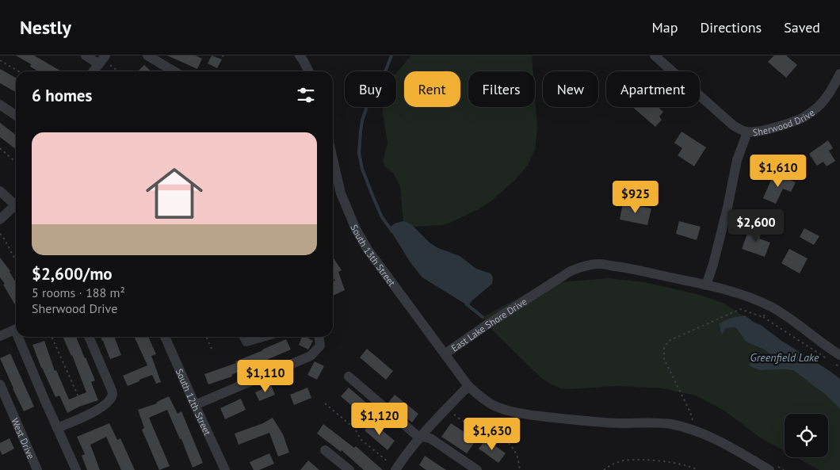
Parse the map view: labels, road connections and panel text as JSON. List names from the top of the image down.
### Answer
{
  "streets": {
    "street": [
      "Sherwood Drive",
      "South 13th Street",
      "East Lake Shore Drive",
      "South 12th Street",
      "West Drive"
    ]
  },
  "crossings": [
    ["Sherwood Drive", "East Lake Shore Drive"],
    ["South 13th Street", "East Lake Shore Drive"]
  ],
  "water": ["Greenfield Lake"],
  "page": {
    "header": "Nestly",
    "nav": ["Map", "Directions", "Saved"],
    "chip": [
      "Buy",
      "Rent",
      "Filters",
      "New",
      "Apartment"
    ],
    "heading": "6 homes",
    "list": [
      {
        "name": "$2,600/mo",
        "note": "5 rooms · 188 m² · Sherwood Drive"
      }
    ],
    "price": [
      "$1,610",
      "$925",
      "$2,600",
      "$1,110",
      "$1,120",
      "$1,630"
    ]
  }
}
